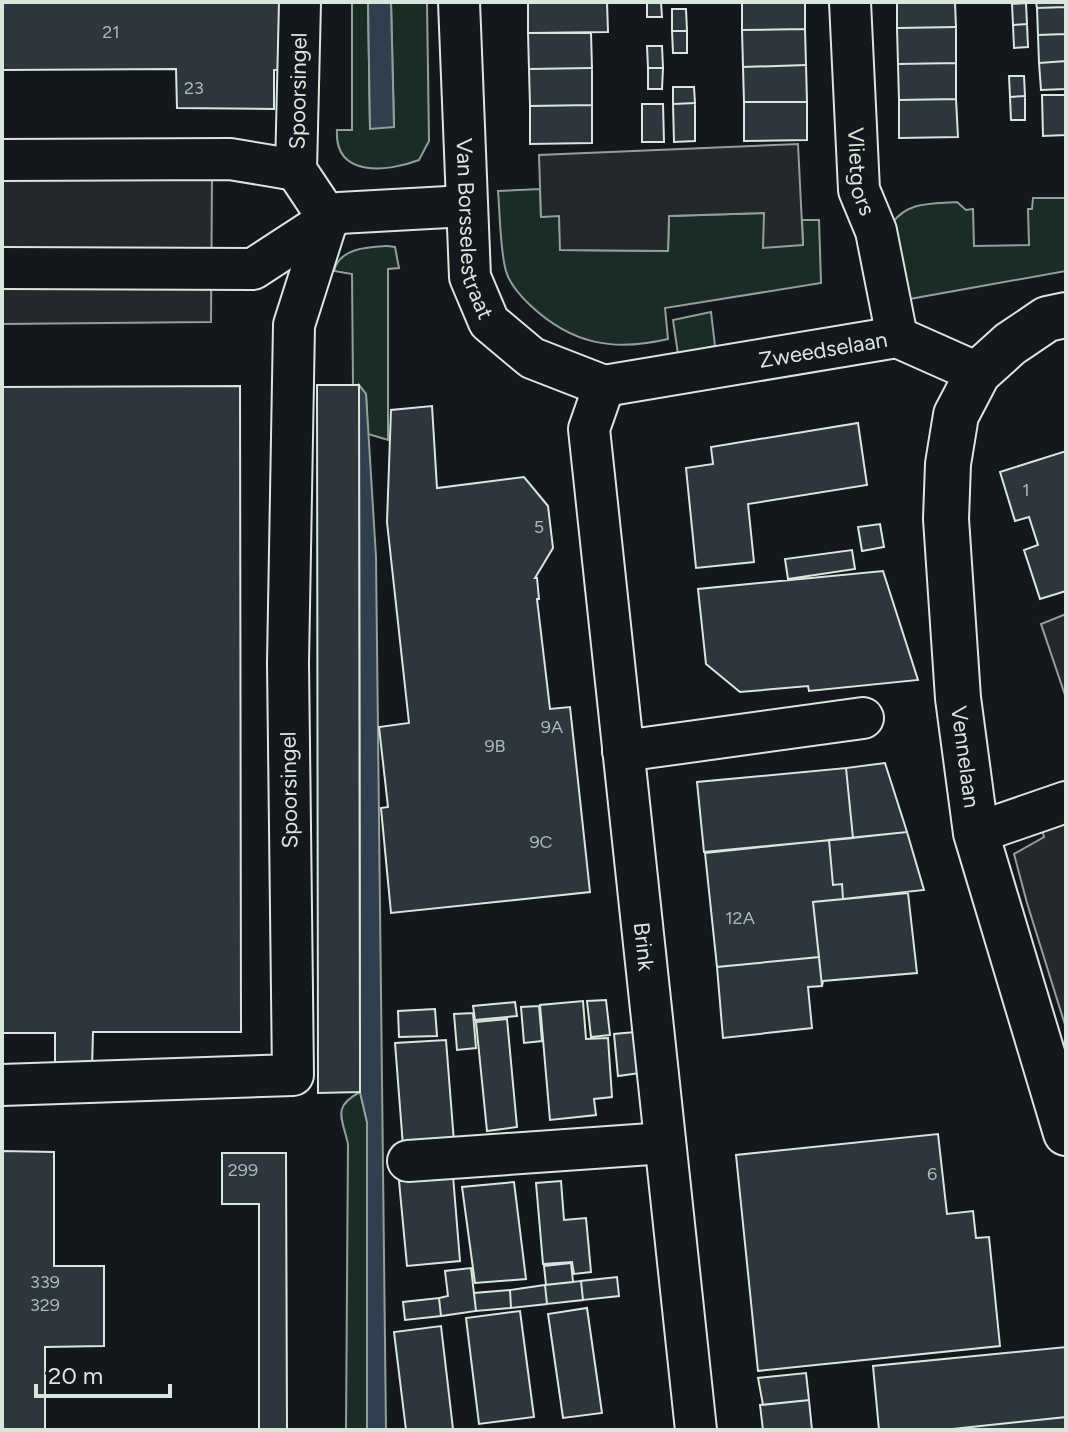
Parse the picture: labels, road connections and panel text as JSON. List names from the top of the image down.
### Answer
{
  "streets": {
    "street": [
      "Spoorsingel",
      "Vlietgors",
      "Van Borsselestraat",
      "Zweedselaan",
      "Vennelaan",
      "Brink"
    ]
  },
  "crossings": [
    ["Vlietgors", "Zweedselaan"],
    ["Van Borsselestraat", "Zweedselaan"],
    ["Van Borsselestraat", "Brink"],
    ["Zweedselaan", "Vennelaan"],
    ["Zweedselaan", "Brink"]
  ],
  "house_numbers": [
    "21",
    "23",
    "1",
    "5",
    "9A",
    "9B",
    "9C",
    "12A",
    "299",
    "6",
    "339",
    "329"
  ],
  "scale_bar": "20 m"
}
